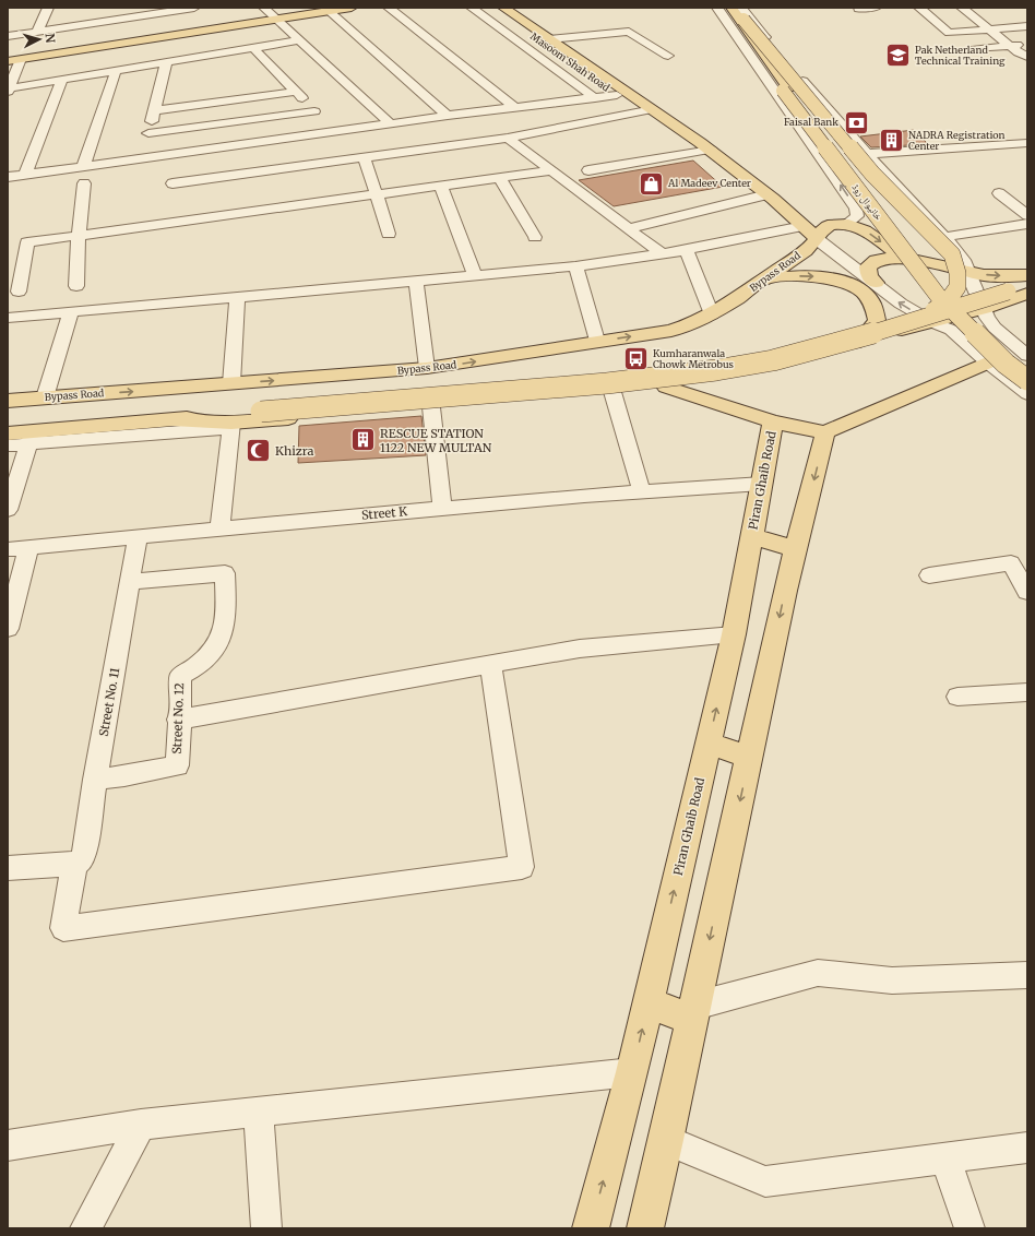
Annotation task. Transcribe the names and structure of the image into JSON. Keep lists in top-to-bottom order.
{
  "streets": {
    "main road": [
      "Masoom Shah Road",
      "خانیوال روڈ",
      "Bypass Road",
      "Piran Ghaib Road"
    ],
    "street": ["Street K", "Street No. 11", "Street No. 12"]
  },
  "crossings": [
    ["Masoom Shah Road", "Bypass Road"],
    ["Piran Ghaib Road", "Street K"],
    ["Street K", "Street No. 11"],
    ["Street No. 11", "Street No. 12"]
  ],
  "places": {
    "school or university": ["Pak Netherland Technical Training"],
    "bank": ["Faisal Bank"],
    "building": ["NADRA Registration Center", "RESCUE STATION 1122 NEW MULTAN"],
    "shop": ["Al Madeev Center"],
    "bus stop": ["Kumharanwala Chowk Metrobus"],
    "mosque": ["Khizra"]
  },
  "north": "right"
}
